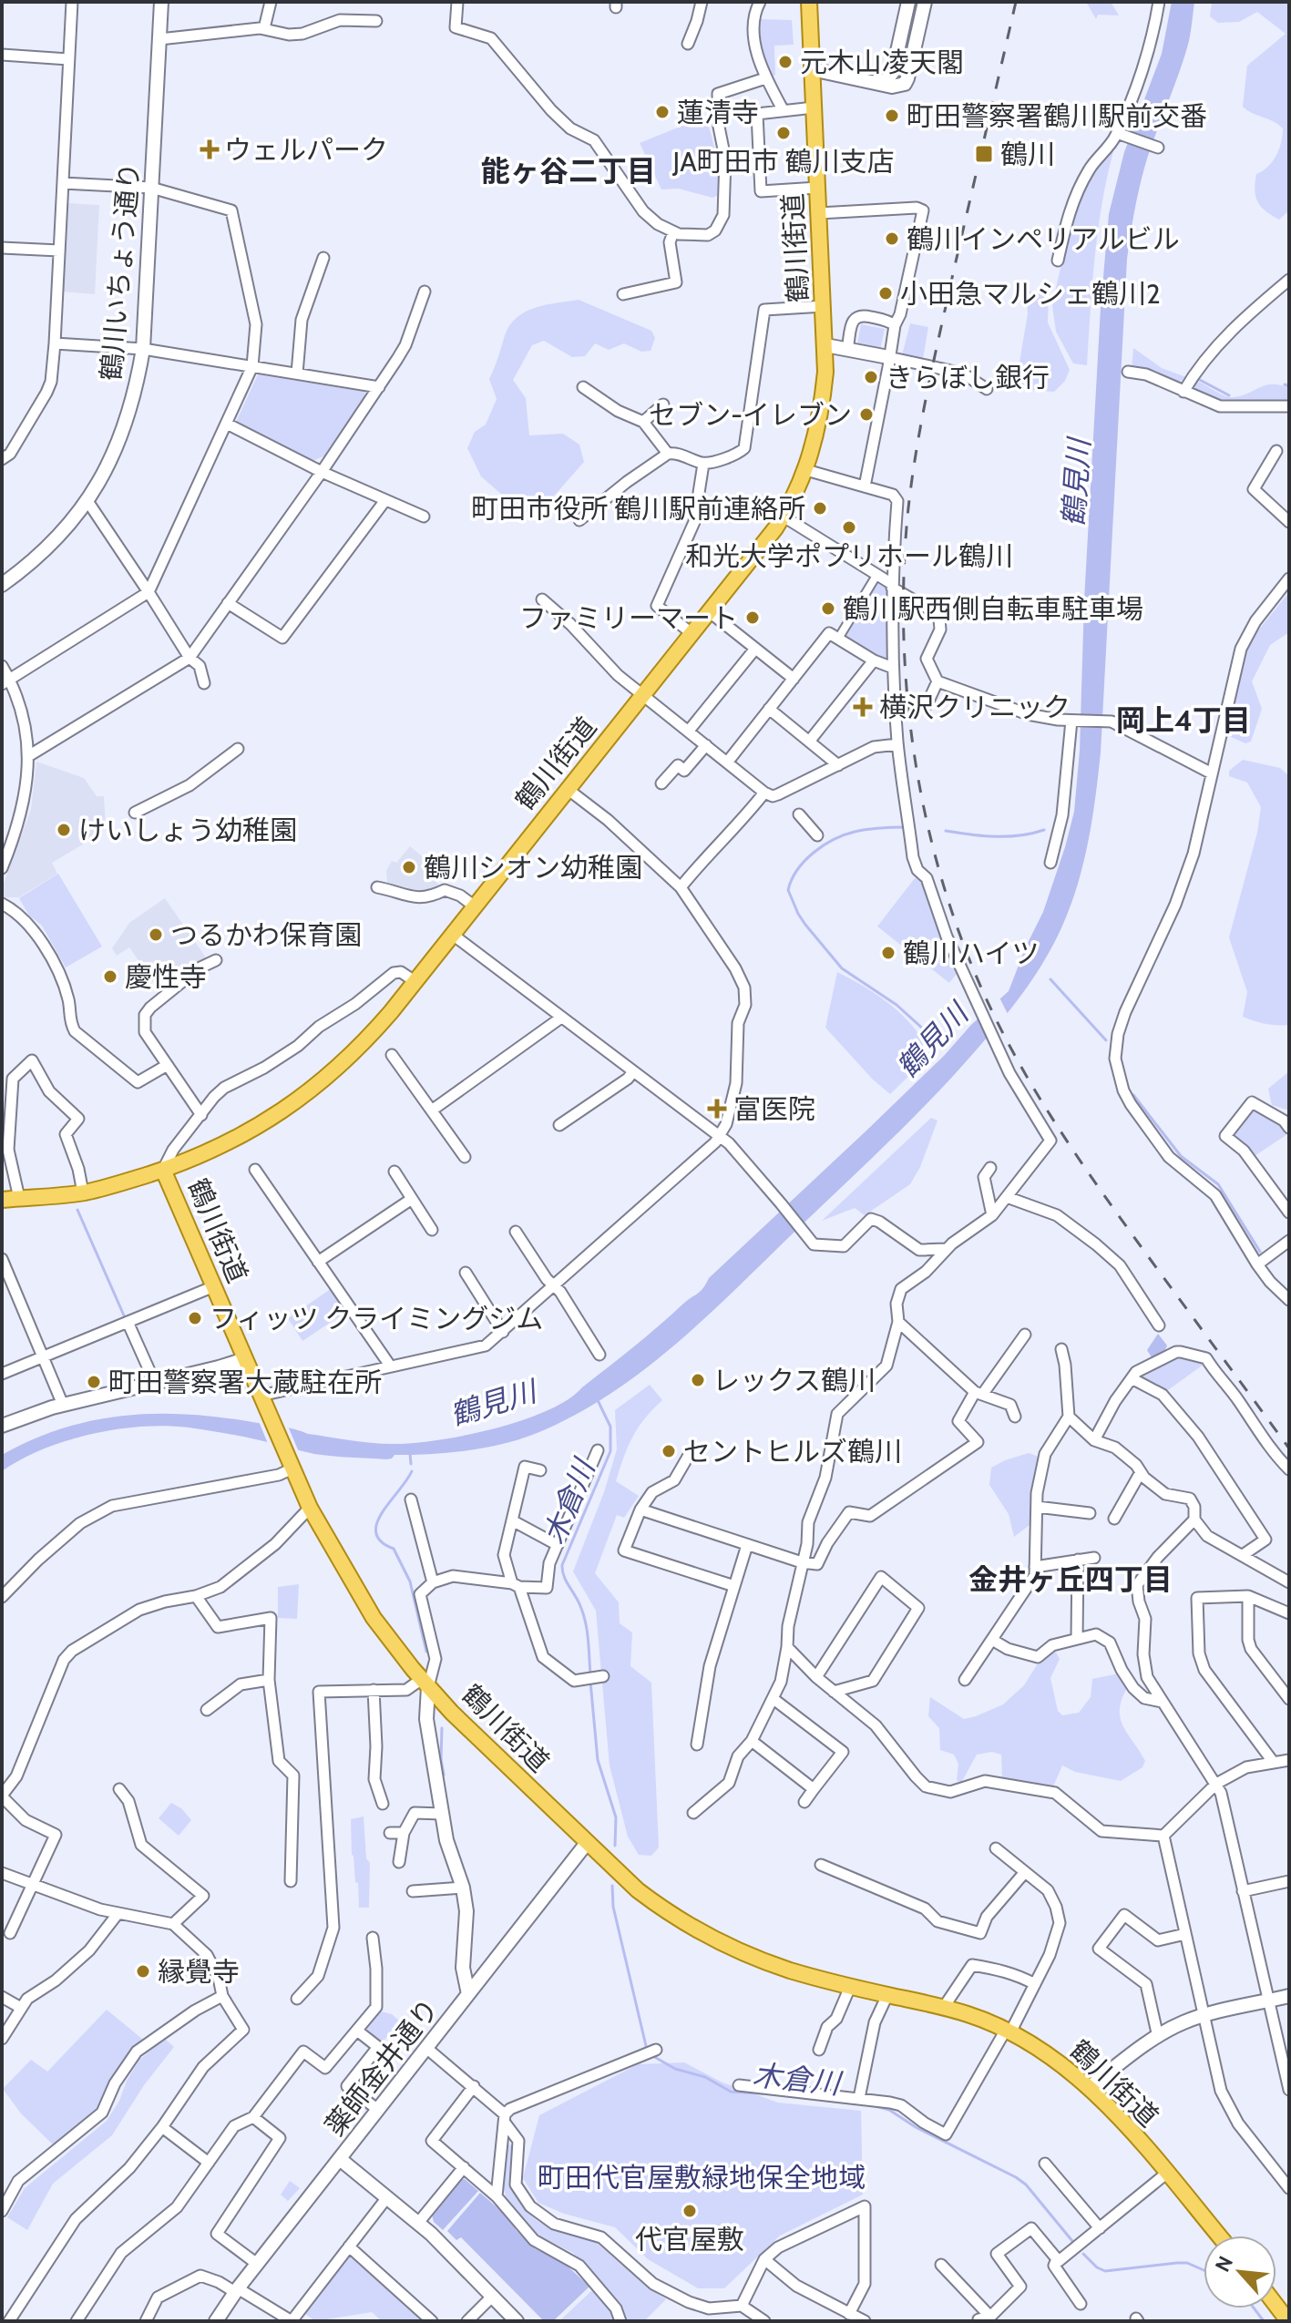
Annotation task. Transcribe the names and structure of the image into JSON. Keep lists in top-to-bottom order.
{
  "streets": {
    "main road": ["鶴川街道"],
    "street": ["鶴川いちょう通り", "薬師金井通り"]
  },
  "crossings": [
    ["鶴川街道", "薬師金井通り"]
  ],
  "districts": ["能ヶ谷二丁目", "岡上4丁目", "金井ヶ丘四丁目"],
  "water": ["鶴見川", "木倉川"],
  "parks": ["町田代官屋敷緑地保全地域"],
  "places": {
    "other": [
      "元木山凌天閣",
      "蓮清寺",
      "町田警察署鶴川駅前交番",
      "JA町田市 鶴川支店",
      "鶴川インペリアルビル",
      "小田急マルシェ鶴川2",
      "きらぼし銀行",
      "セブン-イレブン",
      "町田市役所 鶴川駅前連絡所",
      "和光大学ポプリホール鶴川",
      "鶴川駅西側自転車駐車場",
      "ファミリーマート",
      "けいしょう幼稚園",
      "鶴川シオン幼稚園",
      "つるかわ保育園",
      "鶴川ハイツ",
      "慶性寺",
      "フィッツ クライミングジム",
      "レックス鶴川",
      "町田警察署大蔵駐在所",
      "セントヒルズ鶴川",
      "縁覺寺",
      "代官屋敷"
    ],
    "health": ["ウェルパーク", "横沢クリニック", "富医院"],
    "transit": ["鶴川"]
  },
  "north": "top left"
}
